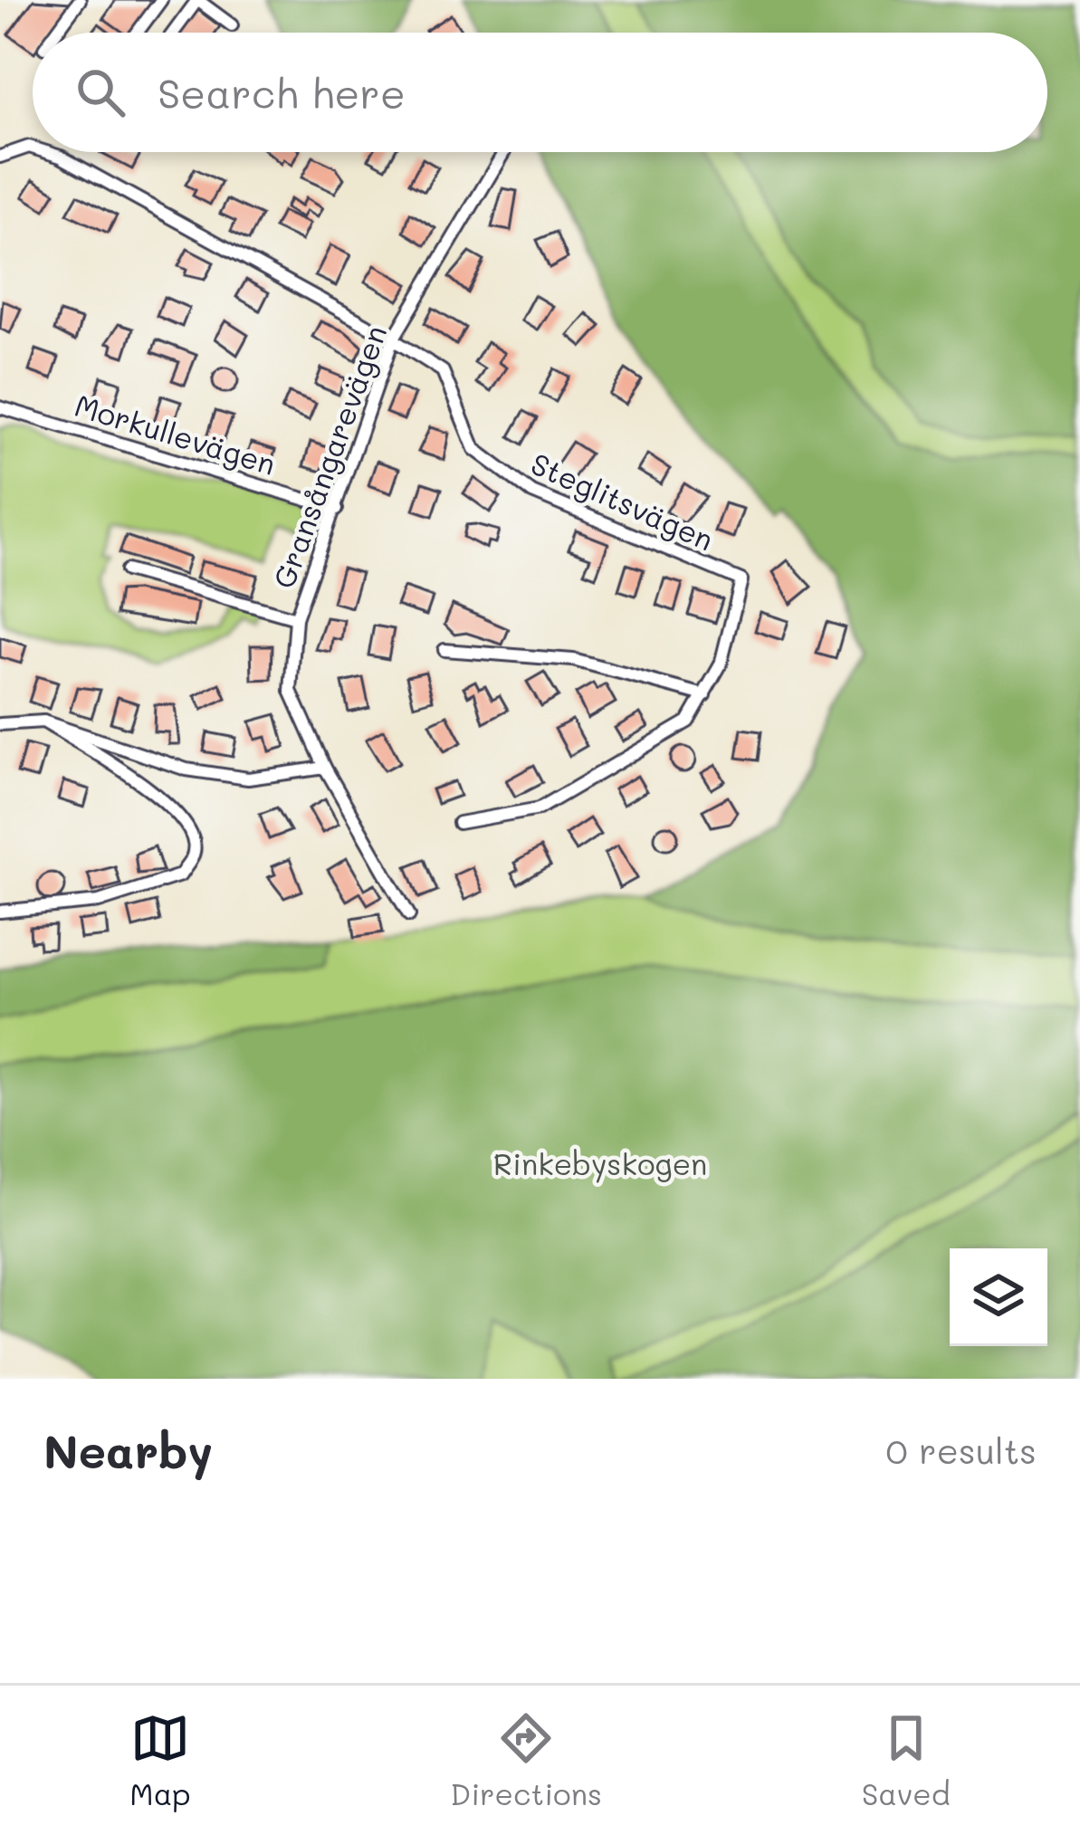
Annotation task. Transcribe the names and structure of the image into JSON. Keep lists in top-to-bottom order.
{
  "streets": {
    "street": ["Morkullevägen", "Gransångarevägen", "Steglitsvägen"]
  },
  "crossings": [
    ["Morkullevägen", "Gransångarevägen"],
    ["Gransångarevägen", "Steglitsvägen"]
  ],
  "parks": ["Rinkebyskogen"],
  "page": {
    "search": "Search here",
    "heading": ["Nearby", "0 results"],
    "nav": ["Map", "Directions", "Saved"]
  }
}
